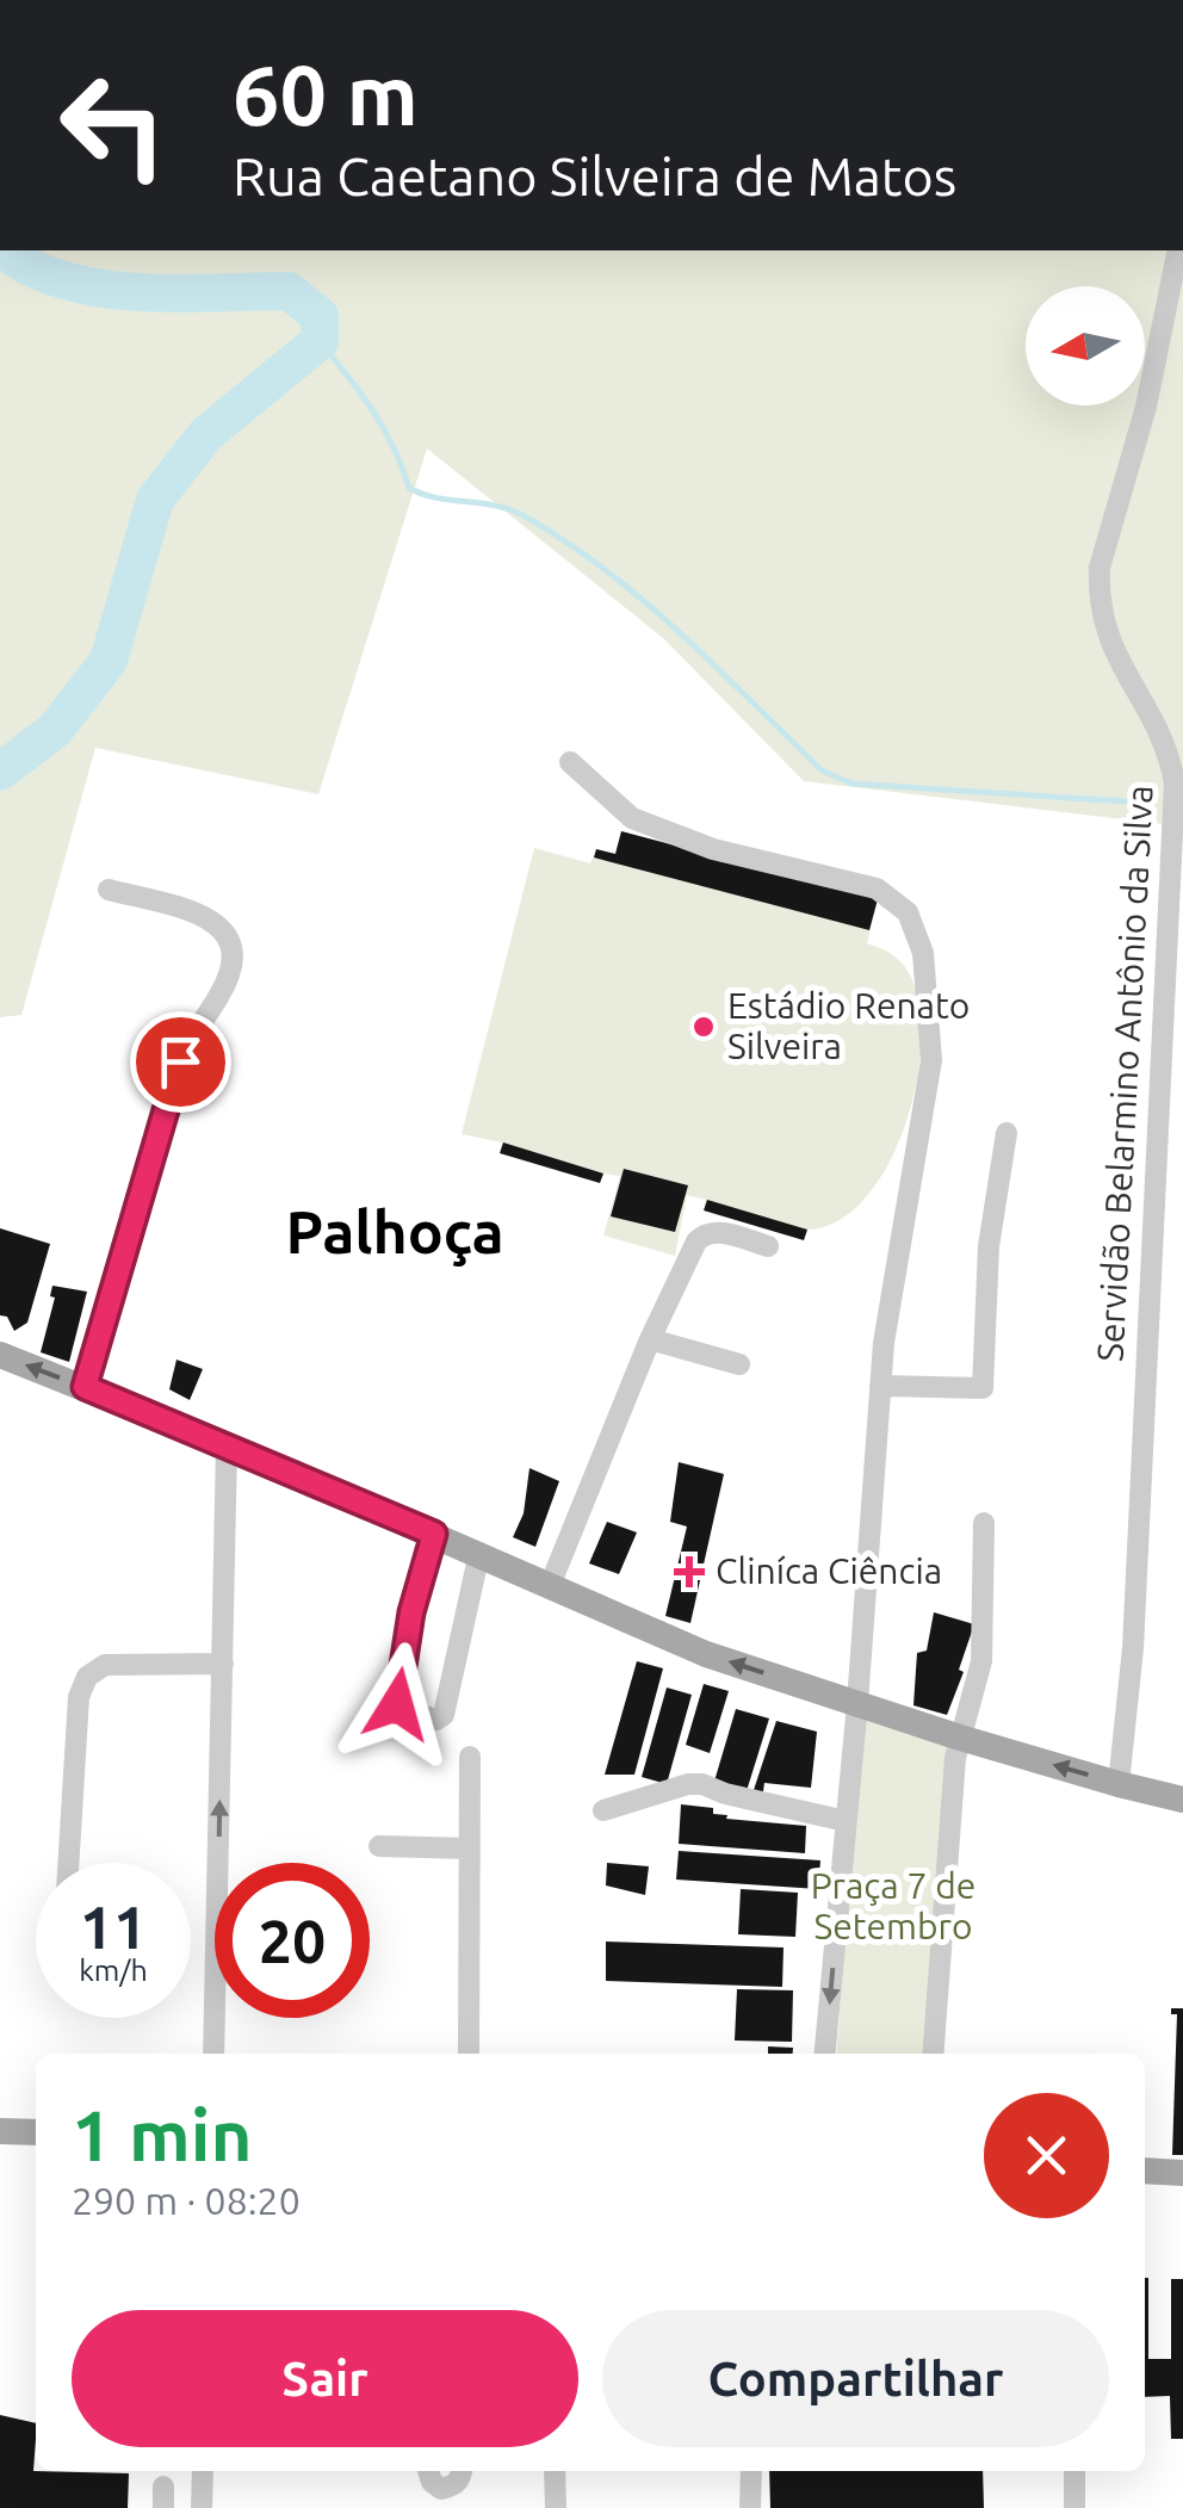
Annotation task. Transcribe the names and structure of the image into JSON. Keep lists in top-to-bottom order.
{
  "streets": {
    "street": ["Servidão Belarmino Antônio da Silva"]
  },
  "districts": ["Palhoça"],
  "parks": ["Praça 7 de Setembro"],
  "places": {
    "other": ["Estádio Renato Silveira"],
    "health": ["Cliníca Ciência"]
  },
  "north": "left",
  "page": {
    "turn": ["60 m", "Rua Caetano Silveira de Matos"],
    "speed": "11 km/h",
    "limit": "20",
    "heading": ["1 min", "290 m · 08:20"],
    "buttons": ["Sair", "Compartilhar"]
  }
}
